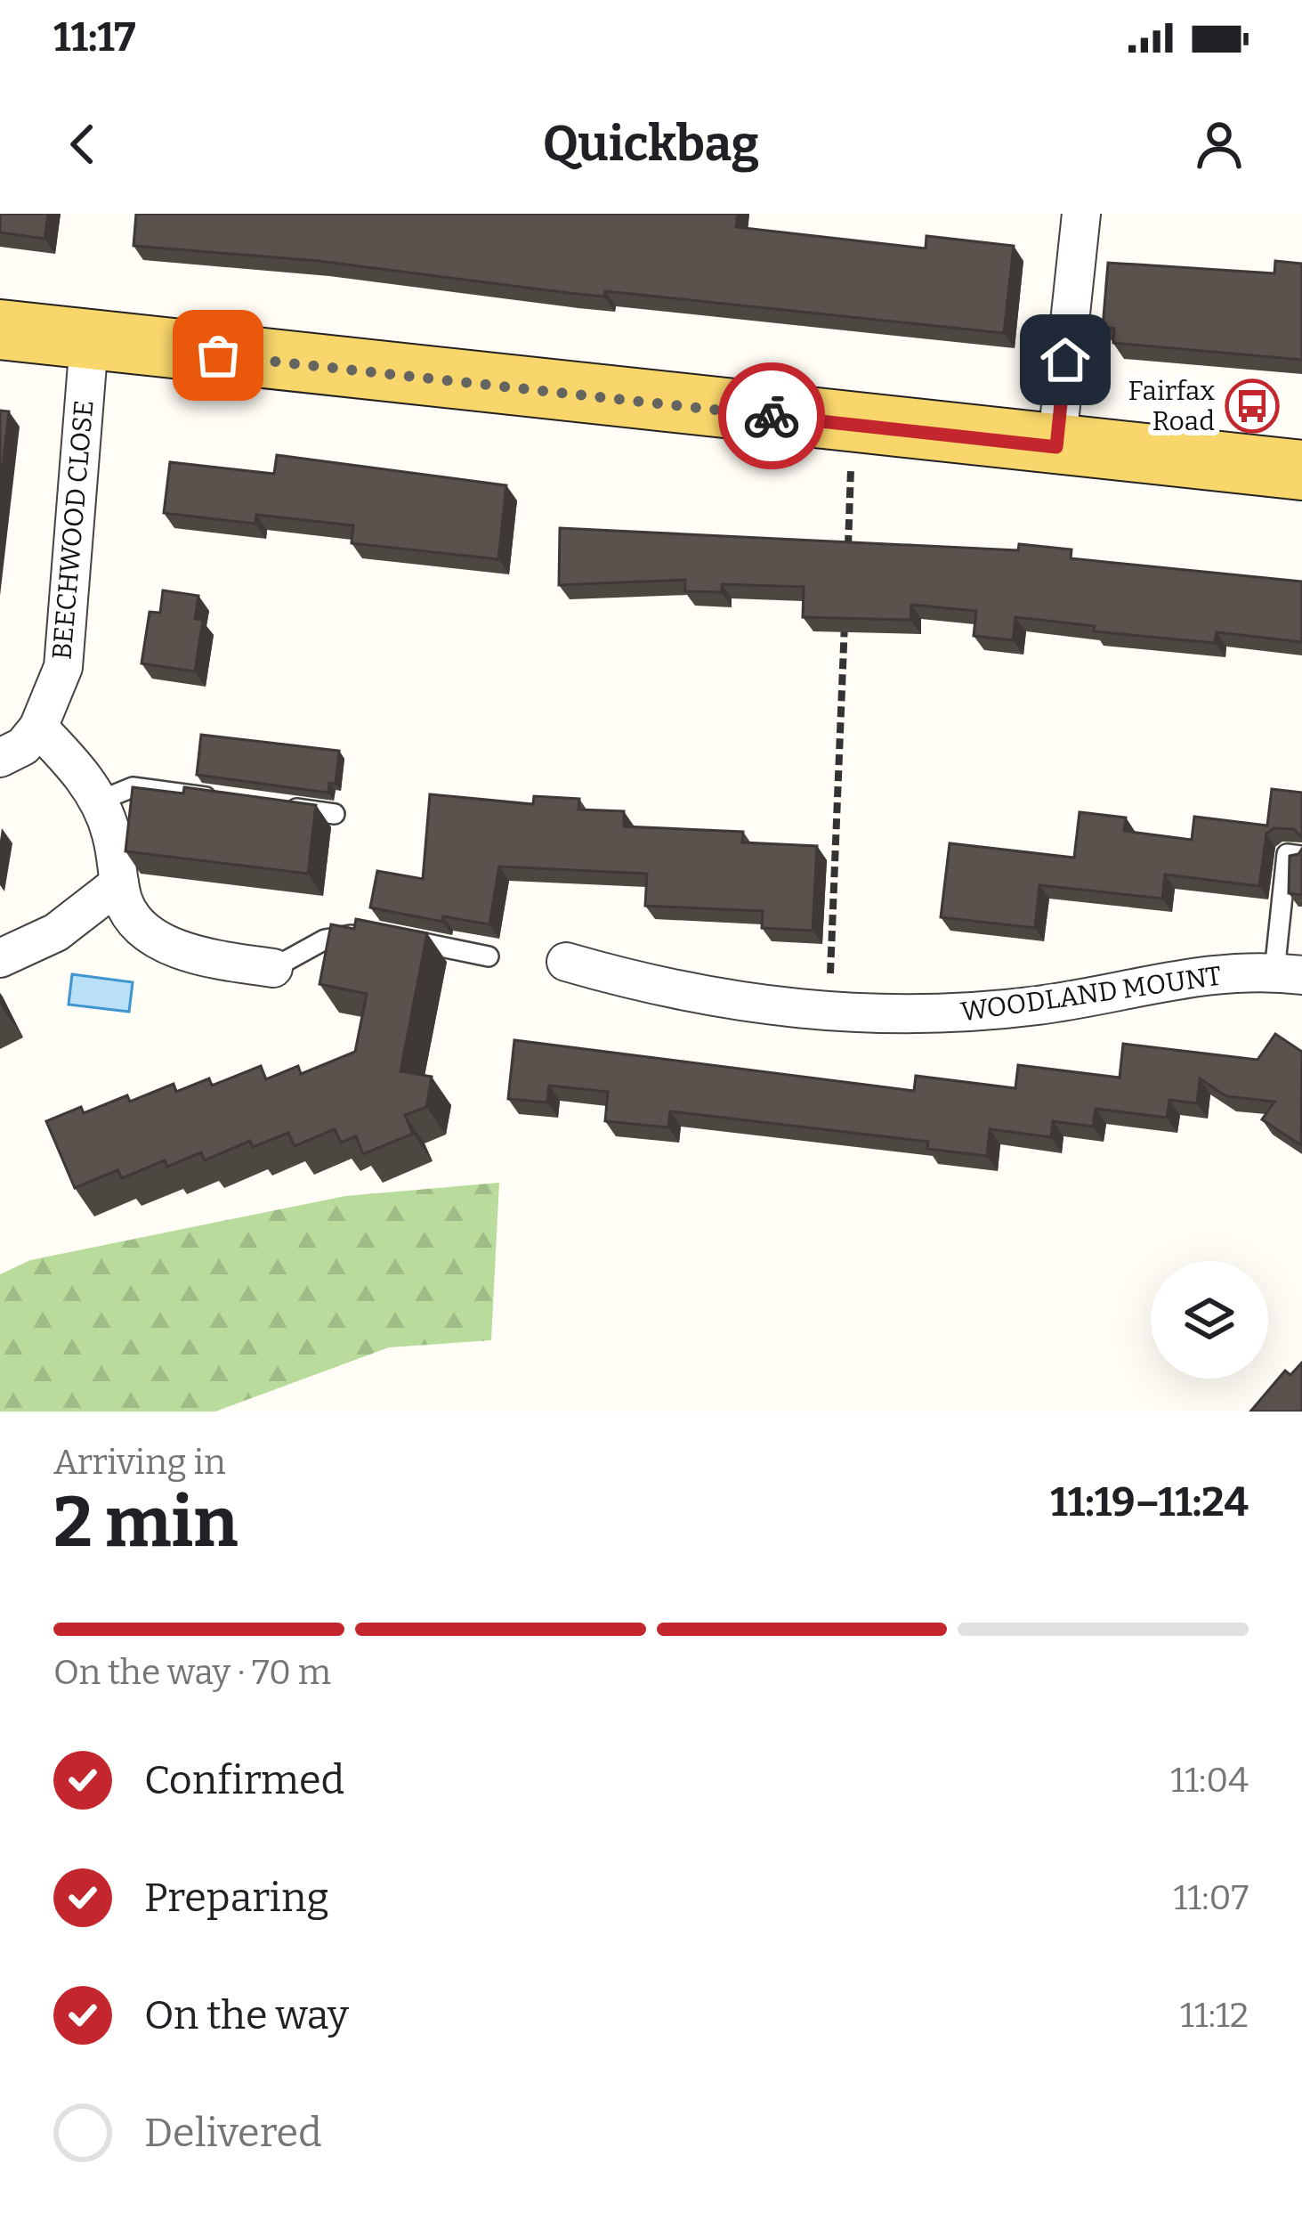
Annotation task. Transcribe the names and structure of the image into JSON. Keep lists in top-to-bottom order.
{
  "streets": {
    "street": ["BEECHWOOD CLOSE", "WOODLAND MOUNT"]
  },
  "places": {
    "bus stop": ["Fairfax Road"]
  },
  "page": {
    "status": "11:17",
    "header": "Quickbag",
    "heading": ["2 min", "Arriving in", "11:19–11:24"],
    "bar": "On the way · 70 m",
    "list": [
      ["Confirmed", "11:04"],
      ["Preparing", "11:07"],
      ["On the way", "11:12"],
      "Delivered"
    ]
  }
}
